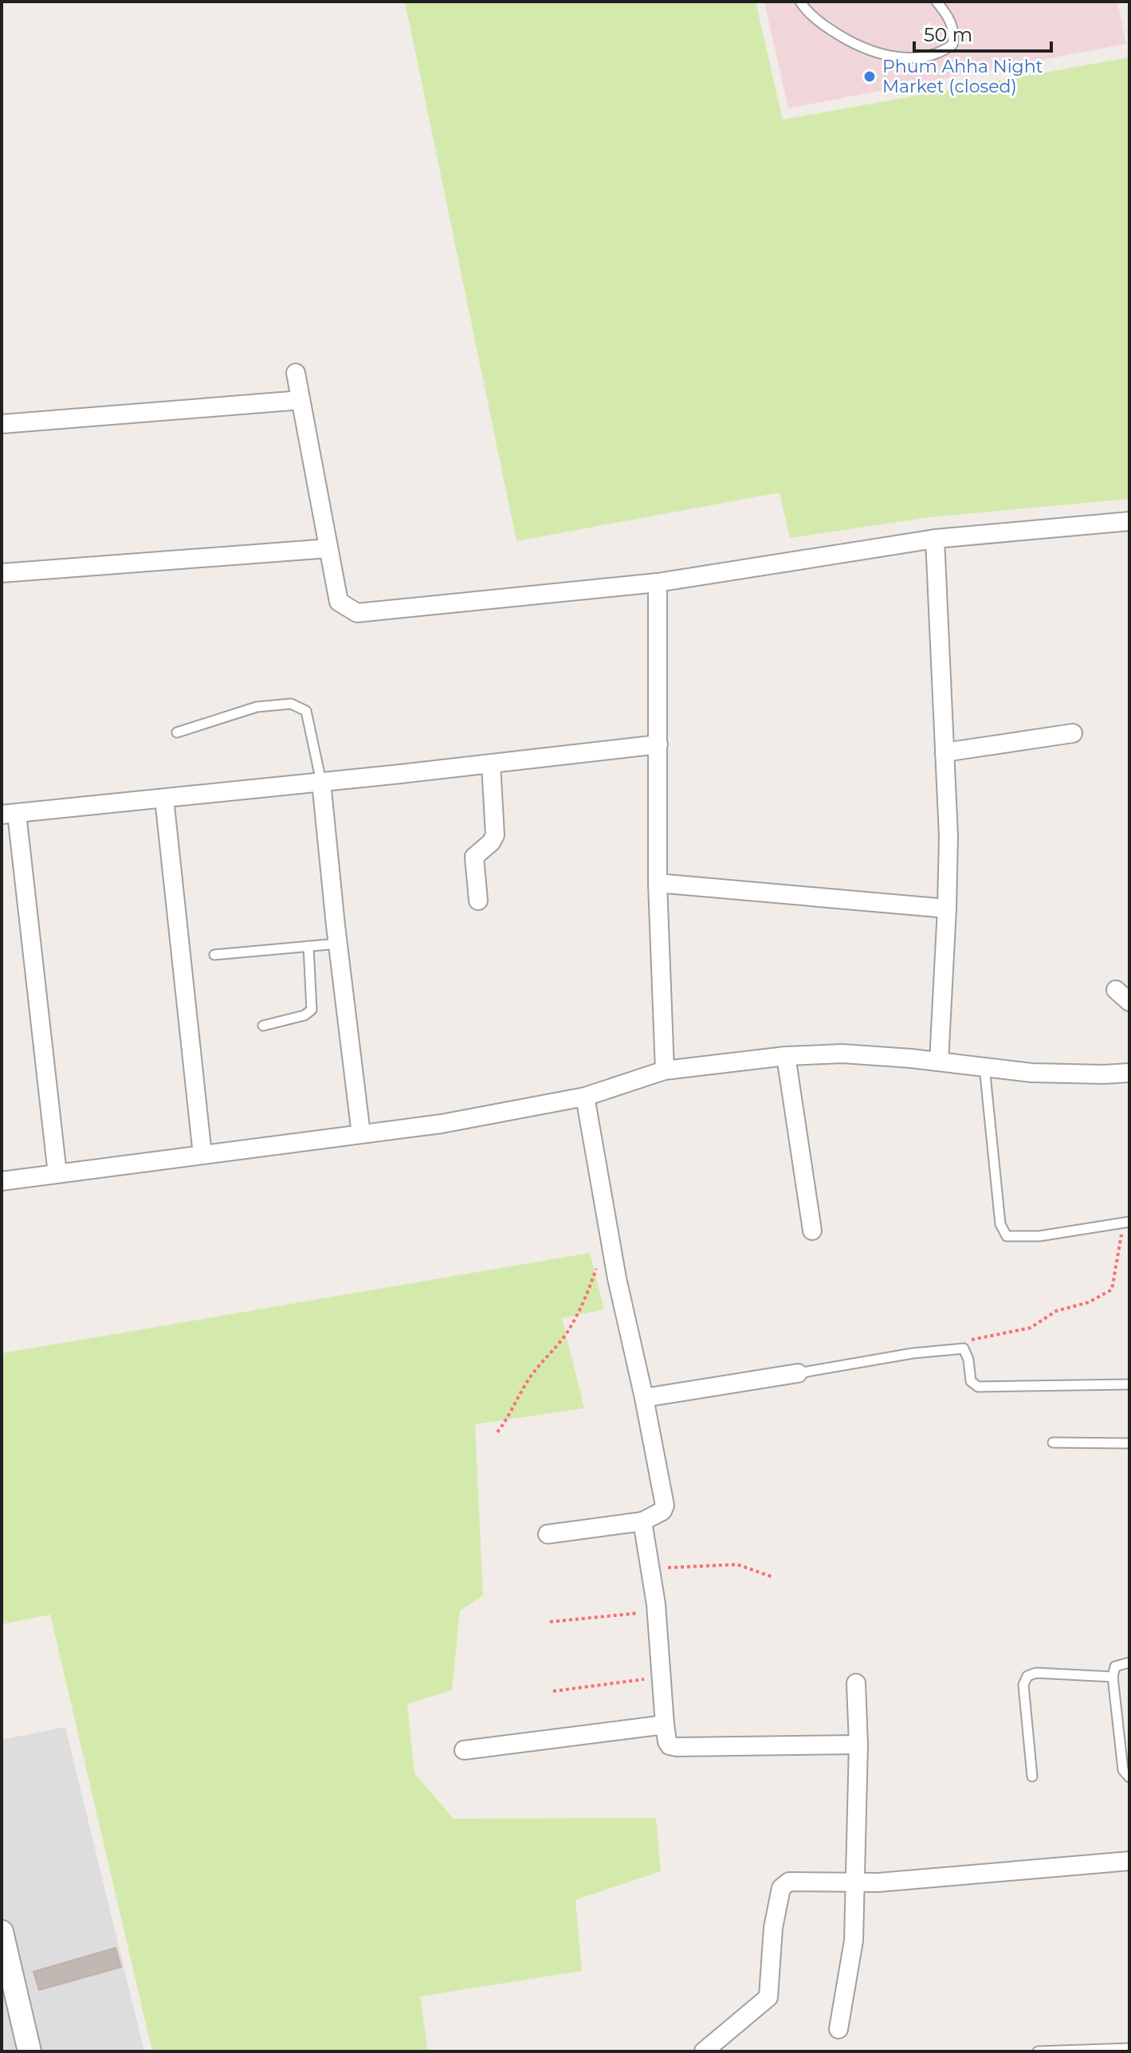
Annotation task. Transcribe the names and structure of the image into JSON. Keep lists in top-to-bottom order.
{
  "places": ["Phum Ahha Night Market (closed)"],
  "scale_bar": "50 m"
}
